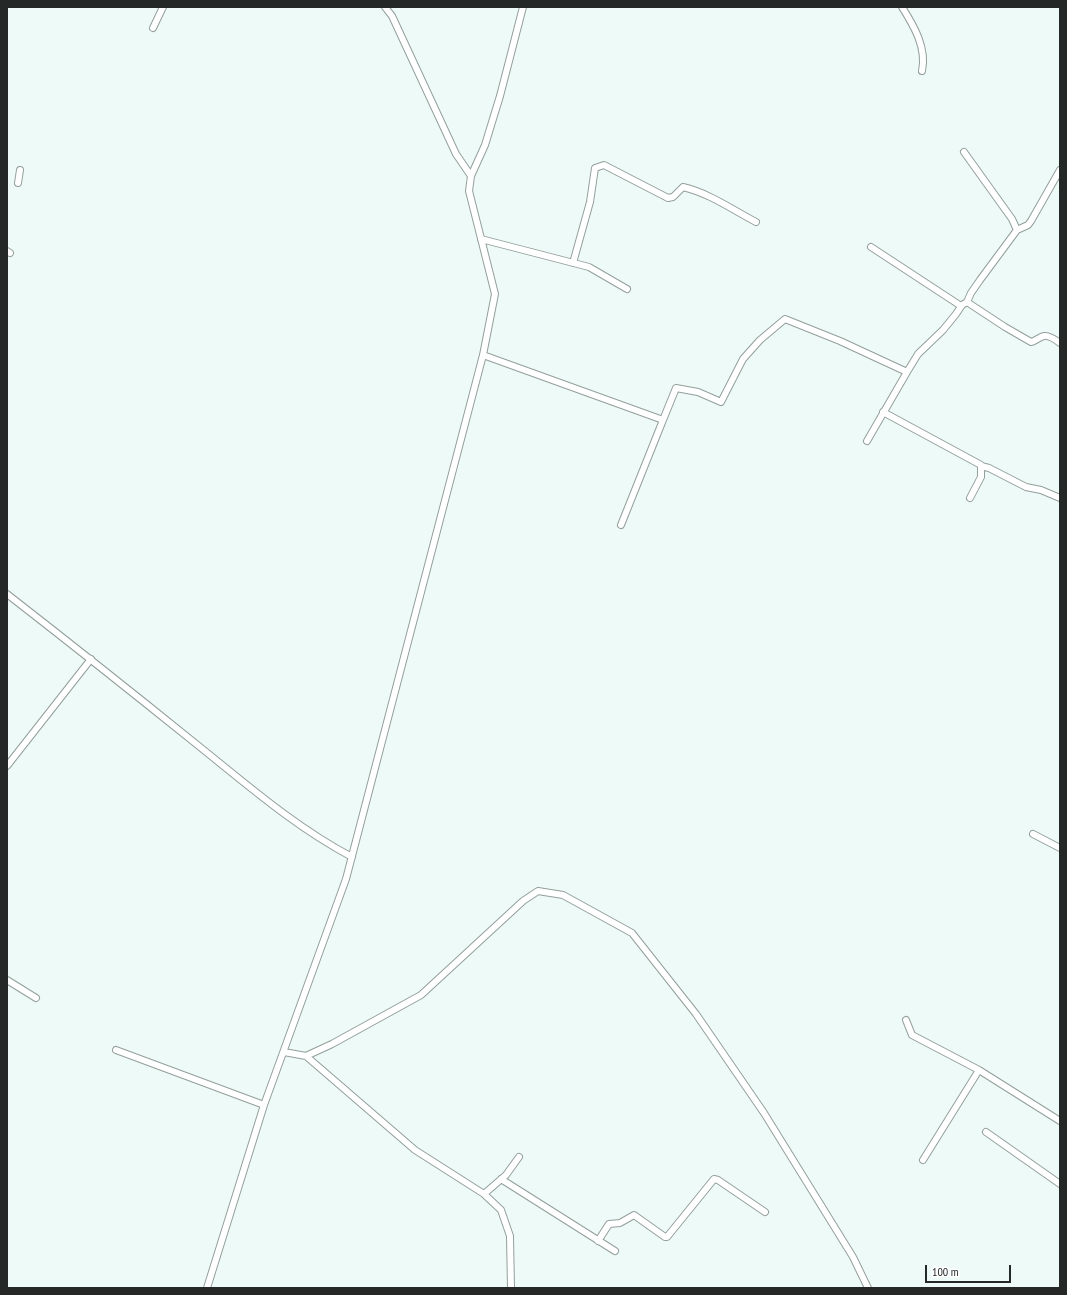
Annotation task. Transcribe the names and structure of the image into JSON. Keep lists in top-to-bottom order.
{
  "scale_bar": "100 m"
}
